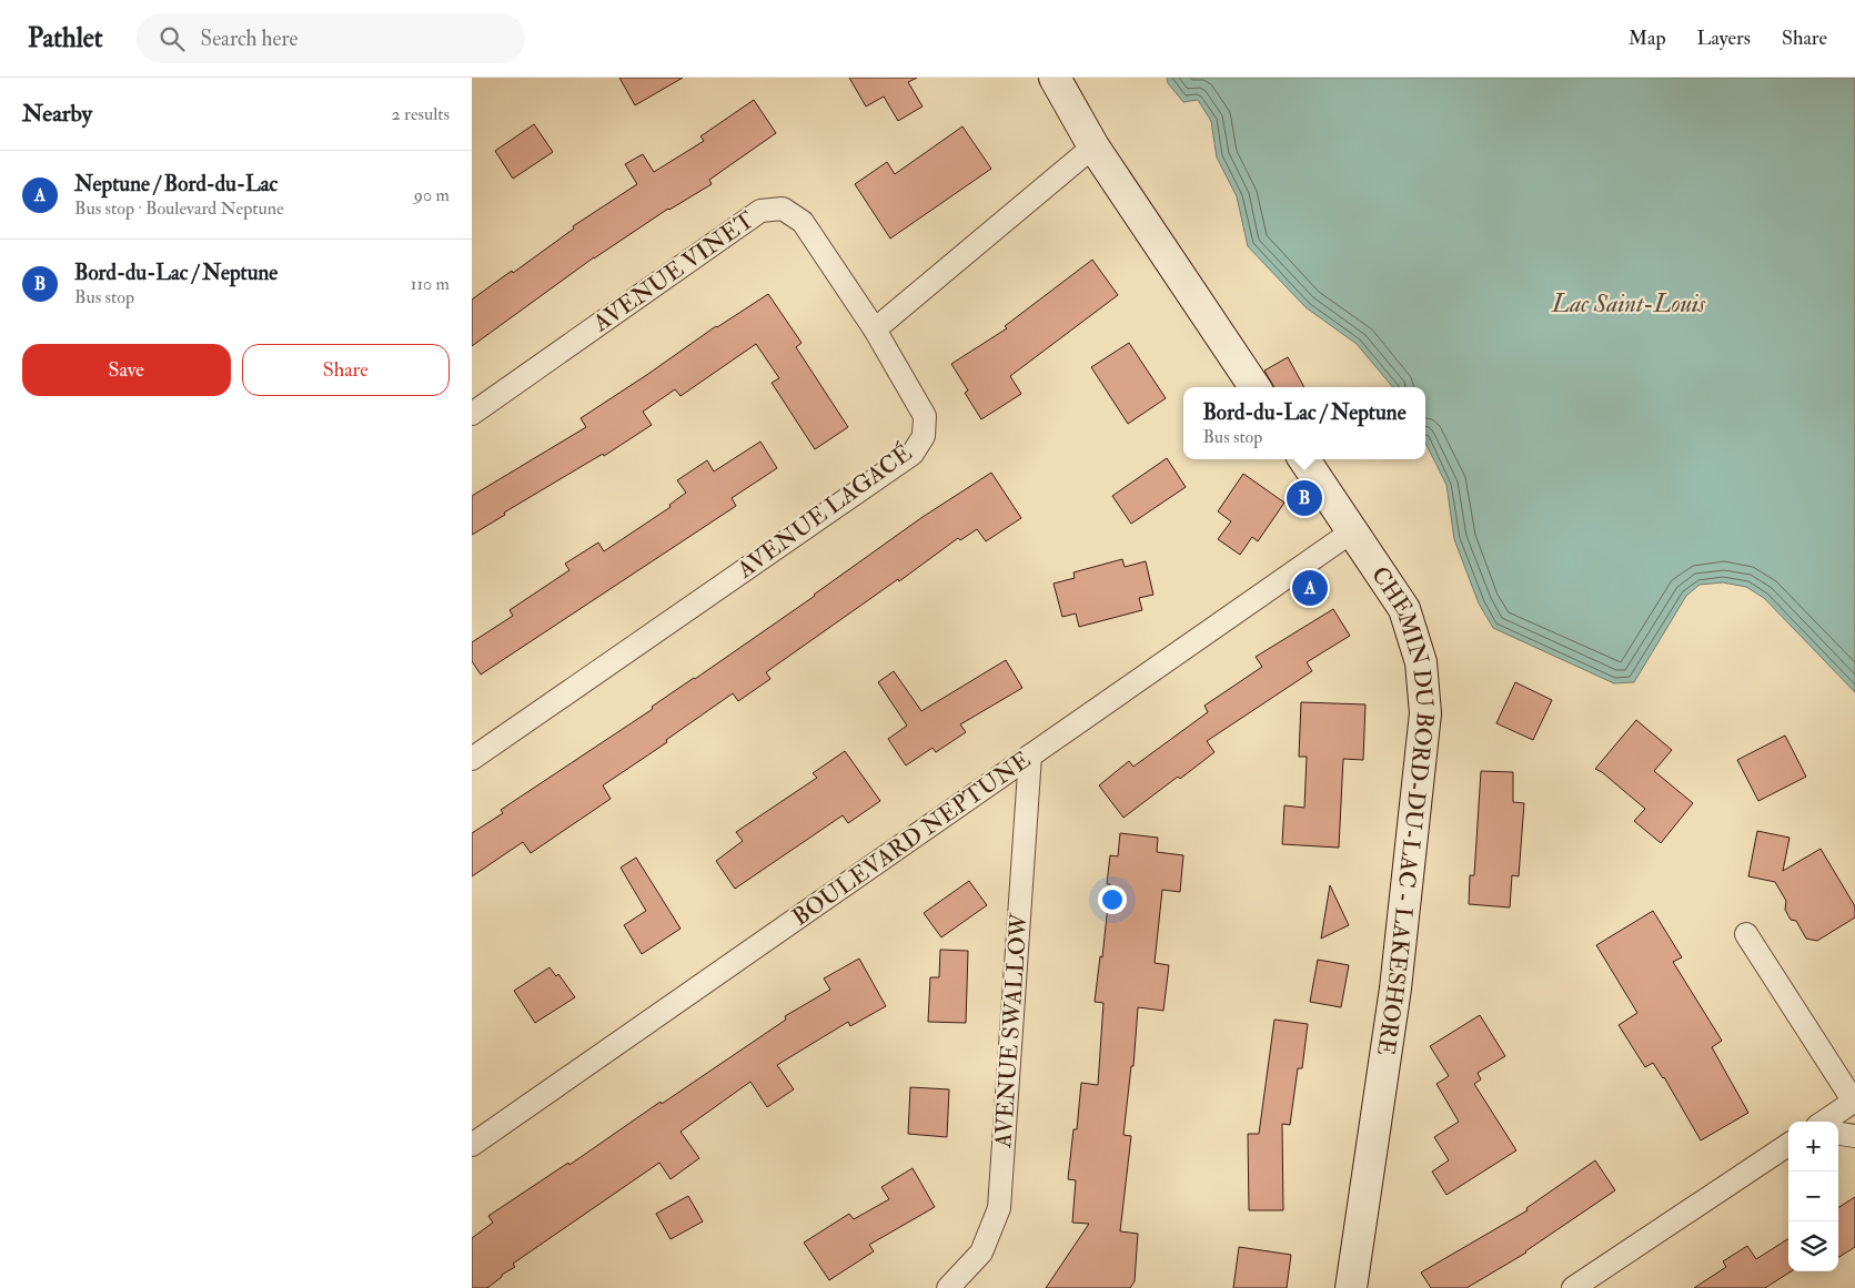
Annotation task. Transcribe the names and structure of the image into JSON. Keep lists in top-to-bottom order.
{
  "streets": {
    "street": [
      "AVENUE VINET",
      "AVENUE LAGACÉ",
      "CHEMIN DU BORD-DU-LAC - LAKESHORE",
      "BOULEVARD NEPTUNE",
      "AVENUE SWALLOW"
    ]
  },
  "crossings": [
    ["AVENUE VINET", "AVENUE LAGACÉ"],
    ["CHEMIN DU BORD-DU-LAC - LAKESHORE", "BOULEVARD NEPTUNE"],
    ["BOULEVARD NEPTUNE", "AVENUE SWALLOW"]
  ],
  "water": ["Lac Saint-Louis"],
  "page": {
    "header": "Pathlet",
    "search": "Search here",
    "nav": ["Map", "Layers", "Share"],
    "heading": ["Nearby", "2 results"],
    "list": [
      {
        "mark": "A",
        "name": "Neptune / Bord-du-Lac",
        "note": "Bus stop · Boulevard Neptune",
        "value": "90 m"
      },
      {
        "mark": "B",
        "name": "Bord-du-Lac / Neptune",
        "note": "Bus stop",
        "value": "110 m"
      }
    ],
    "buttons": ["Save", "Share"],
    "popup": ["Bord-du-Lac / Neptune", "Bus stop"],
    "pins": ["B", "A"],
    "map_buttons": ["+", "−"]
  }
}
